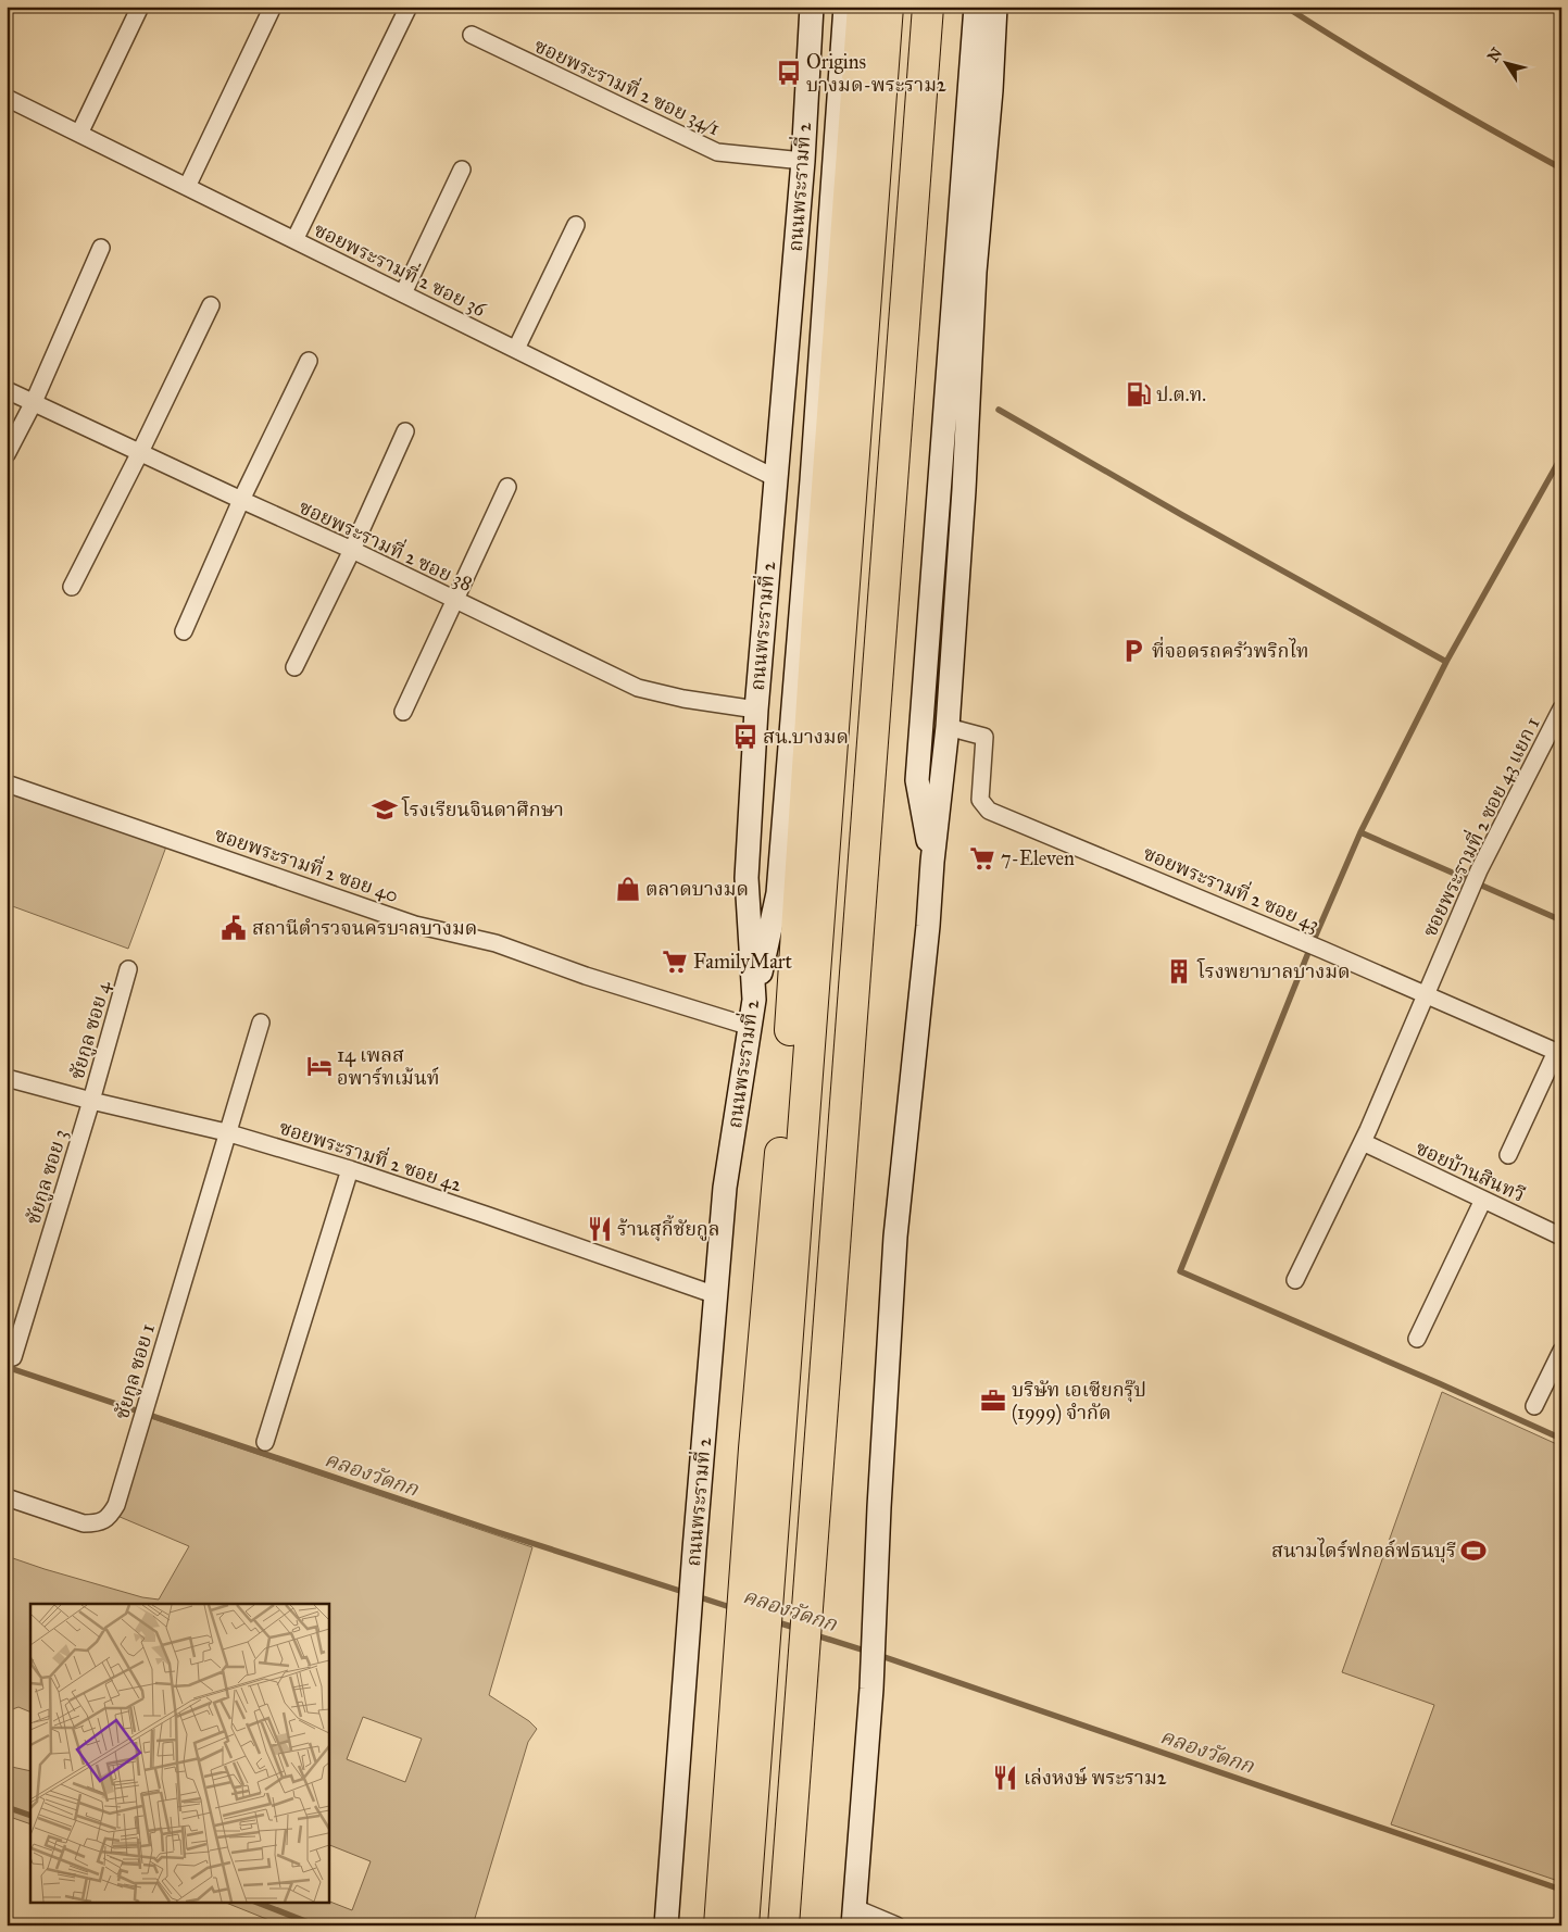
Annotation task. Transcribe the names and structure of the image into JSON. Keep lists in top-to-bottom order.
{
  "streets": {
    "highway": ["ถนนพระรามที่ 2"],
    "street": [
      "ซอยพระรามที่ 2 ซอย 34/1",
      "ซอยพระรามที่ 2 ซอย 36",
      "ซอยพระรามที่ 2 ซอย 38",
      "ซอยพระรามที่ 2 ซอย 43 แยก 1",
      "ซอยพระรามที่ 2 ซอย 40",
      "ซอยพระรามที่ 2 ซอย 43",
      "ชัยกูล ซอย 4",
      "ซอยพระรามที่ 2 ซอย 42",
      "ซอยบ้านสินทวี",
      "ชัยกูล ซอย 3",
      "ชัยกูล ซอย 1"
    ]
  },
  "crossings": [
    ["ซอยพระรามที่ 2 ซอย 34/1", "ถนนพระรามที่ 2"],
    ["ถนนพระรามที่ 2", "ซอยพระรามที่ 2 ซอย 36"],
    ["ถนนพระรามที่ 2", "ซอยพระรามที่ 2 ซอย 38"],
    ["ถนนพระรามที่ 2", "ซอยพระรามที่ 2 ซอย 40"],
    ["ถนนพระรามที่ 2", "ซอยพระรามที่ 2 ซอย 42"],
    ["ซอยพระรามที่ 2 ซอย 43 แยก 1", "ซอยพระรามที่ 2 ซอย 43"],
    ["ชัยกูล ซอย 4", "ซอยพระรามที่ 2 ซอย 42"],
    ["ชัยกูล ซอย 4", "ชัยกูล ซอย 3"],
    ["ซอยพระรามที่ 2 ซอย 42", "ชัยกูล ซอย 3"],
    ["ซอยพระรามที่ 2 ซอย 42", "ชัยกูล ซอย 1"]
  ],
  "water": ["คลองวัดกก"],
  "places": {
    "bus stop": ["Origins บางมด-พระราม2", "สน.บางมด"],
    "fuel station": ["ป.ต.ท."],
    "parking": ["ที่จอดรถครัวพริกไท"],
    "school or university": ["โรงเรียนจินดาศึกษา"],
    "supermarket": ["7-Eleven", "FamilyMart"],
    "shop": ["ตลาดบางมด"],
    "public building": ["สถานีตำรวจนครบาลบางมด"],
    "building": ["โรงพยาบาลบางมด"],
    "hotel": ["14 เพลส อพาร์ทเม้นท์"],
    "restaurant": ["ร้านสุกี้ชัยกูล", "เล่งหงษ์ พระราม2"],
    "office": ["บริษัท เอเซียกรุ๊ป (1999) จำกัด"],
    "sports": ["สนามไดร์ฟกอล์ฟธนบุรี"]
  },
  "north": "top left"
}
